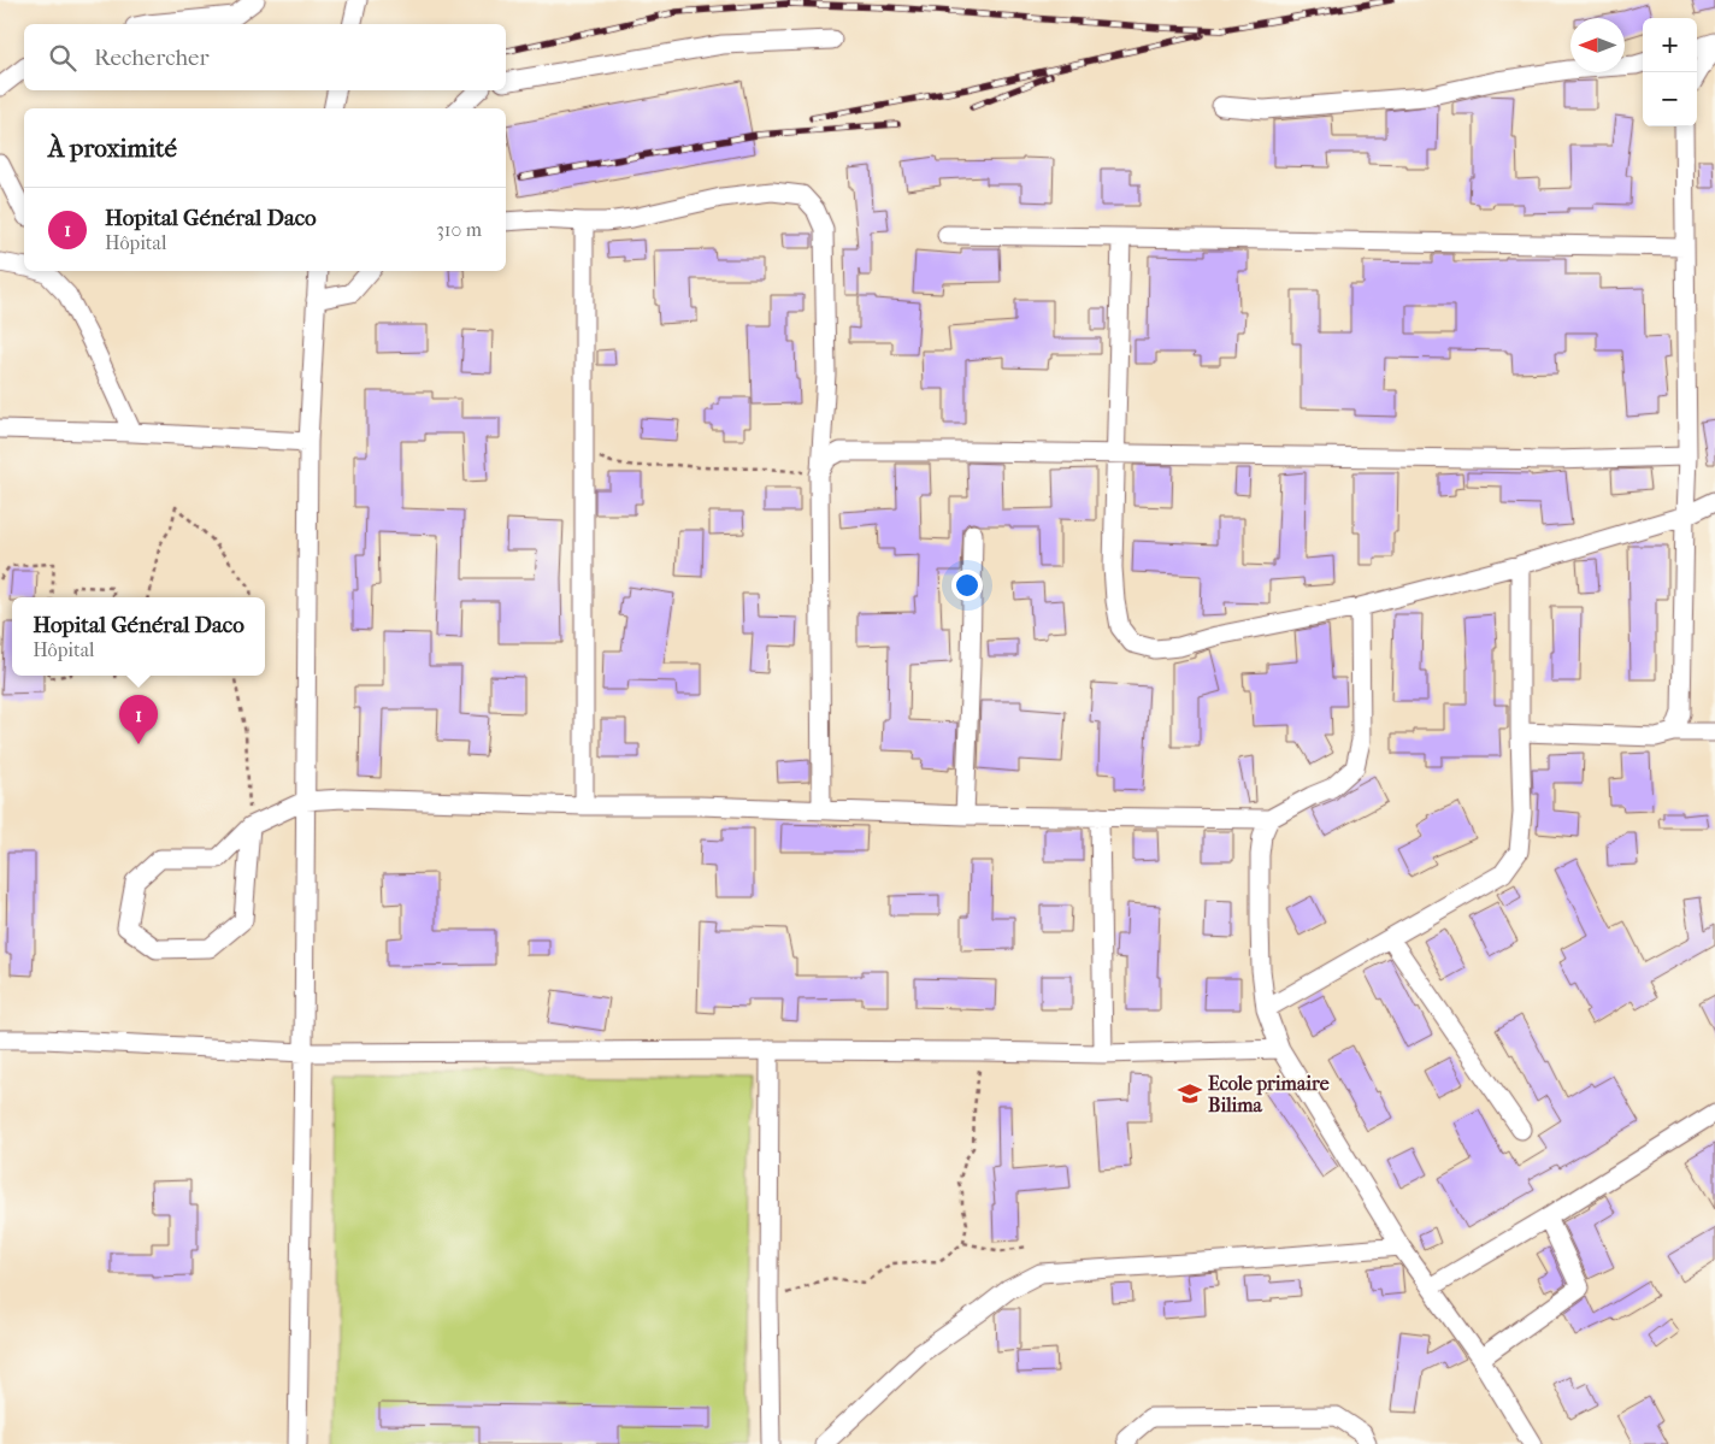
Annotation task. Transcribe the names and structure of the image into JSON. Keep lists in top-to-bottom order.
{
  "places": {
    "school or university": ["Ecole primaire Bilima"]
  },
  "north": "left",
  "page": {
    "map_buttons": ["+", "−"],
    "search": "Rechercher",
    "heading": "À proximité",
    "list": [
      {
        "mark": "1",
        "name": "Hopital Général Daco",
        "note": "Hôpital",
        "value": "310 m"
      }
    ],
    "popup": ["Hopital Général Daco", "Hôpital"],
    "pins": "1"
  }
}
